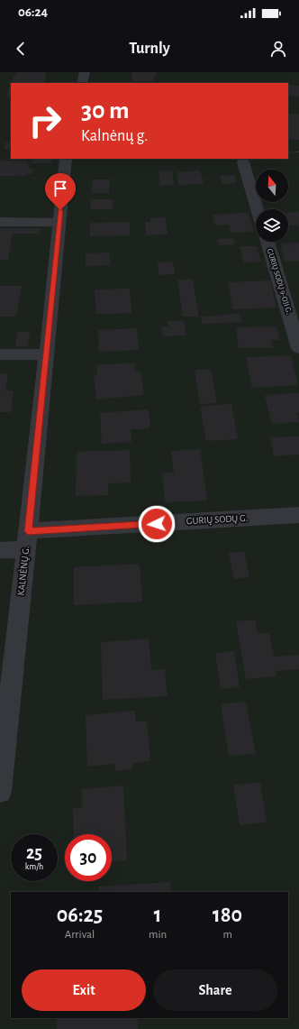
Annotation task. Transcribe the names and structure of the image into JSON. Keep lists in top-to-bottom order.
{
  "streets": {
    "street": ["GURIŲ SODŲ 9-OJI G.", "GURIŲ SODŲ G.", "KALNĖNŲ G."]
  },
  "crossings": [
    ["GURIŲ SODŲ G.", "KALNĖNŲ G."]
  ],
  "north": "top",
  "page": {
    "status": "06:24",
    "header": "Turnly",
    "turn": ["30 m", "Kalnėnų g."],
    "speed": "25 km/h",
    "limit": "30",
    "eta": [
      "06:25",
      "Arrival",
      "1",
      "min",
      "180",
      "m"
    ],
    "buttons": ["Exit", "Share"]
  }
}
